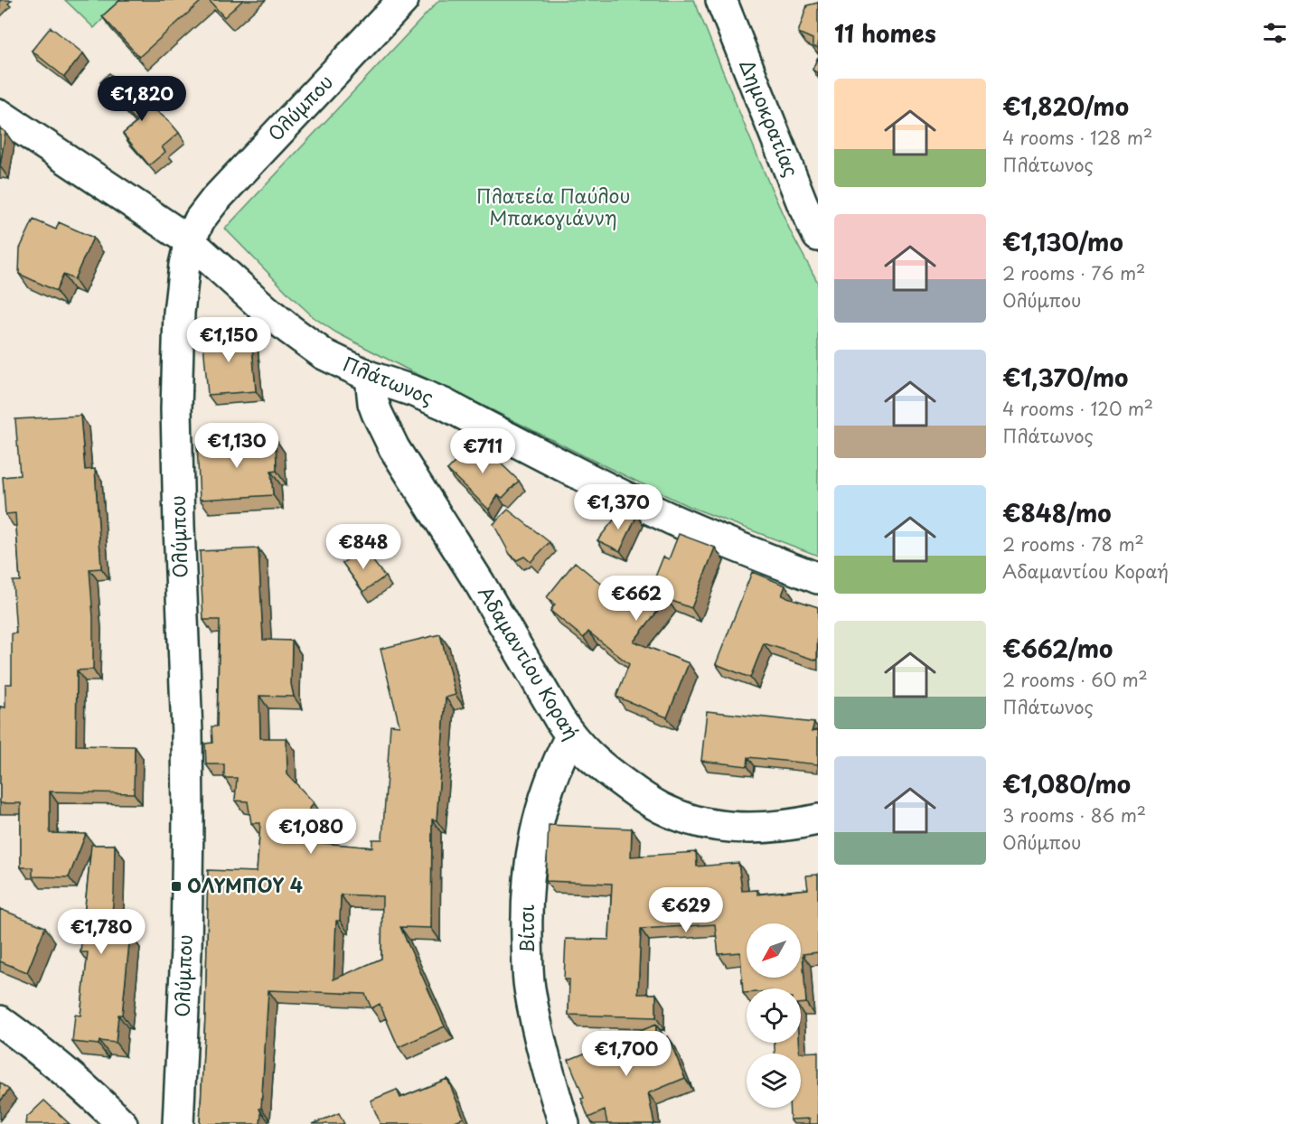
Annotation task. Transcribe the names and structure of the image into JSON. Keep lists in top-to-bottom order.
{
  "streets": {
    "street": [
      "Ολύμπου",
      "Δημοκρατίας",
      "Πλάτωνος",
      "Αδαμαντίου Κοραή",
      "Βίτσι"
    ]
  },
  "crossings": [
    ["Ολύμπου", "Πλάτωνος"],
    ["Πλάτωνος", "Αδαμαντίου Κοραή"],
    ["Αδαμαντίου Κοραή", "Βίτσι"]
  ],
  "parks": ["Πλατεία Παύλου Μπακογιάννη"],
  "places": {
    "transit": ["ΟΛΥΜΠΟΥ 4"]
  },
  "north": "bottom left",
  "page": {
    "heading": "11 homes",
    "list": [
      {
        "name": "€1,820/mo",
        "note": "4 rooms · 128 m² · Πλάτωνος"
      },
      {
        "name": "€1,130/mo",
        "note": "2 rooms · 76 m² · Ολύμπου"
      },
      {
        "name": "€1,370/mo",
        "note": "4 rooms · 120 m² · Πλάτωνος"
      },
      {
        "name": "€848/mo",
        "note": "2 rooms · 78 m² · Αδαμαντίου Κοραή"
      },
      {
        "name": "€662/mo",
        "note": "2 rooms · 60 m² · Πλάτωνος"
      },
      {
        "name": "€1,080/mo",
        "note": "3 rooms · 86 m² · Ολύμπου"
      }
    ],
    "price": [
      "€1,820",
      "€1,150",
      "€1,130",
      "€711",
      "€1,370",
      "€848",
      "€662",
      "€1,080",
      "€629",
      "€1,780",
      "€1,700"
    ]
  }
}
